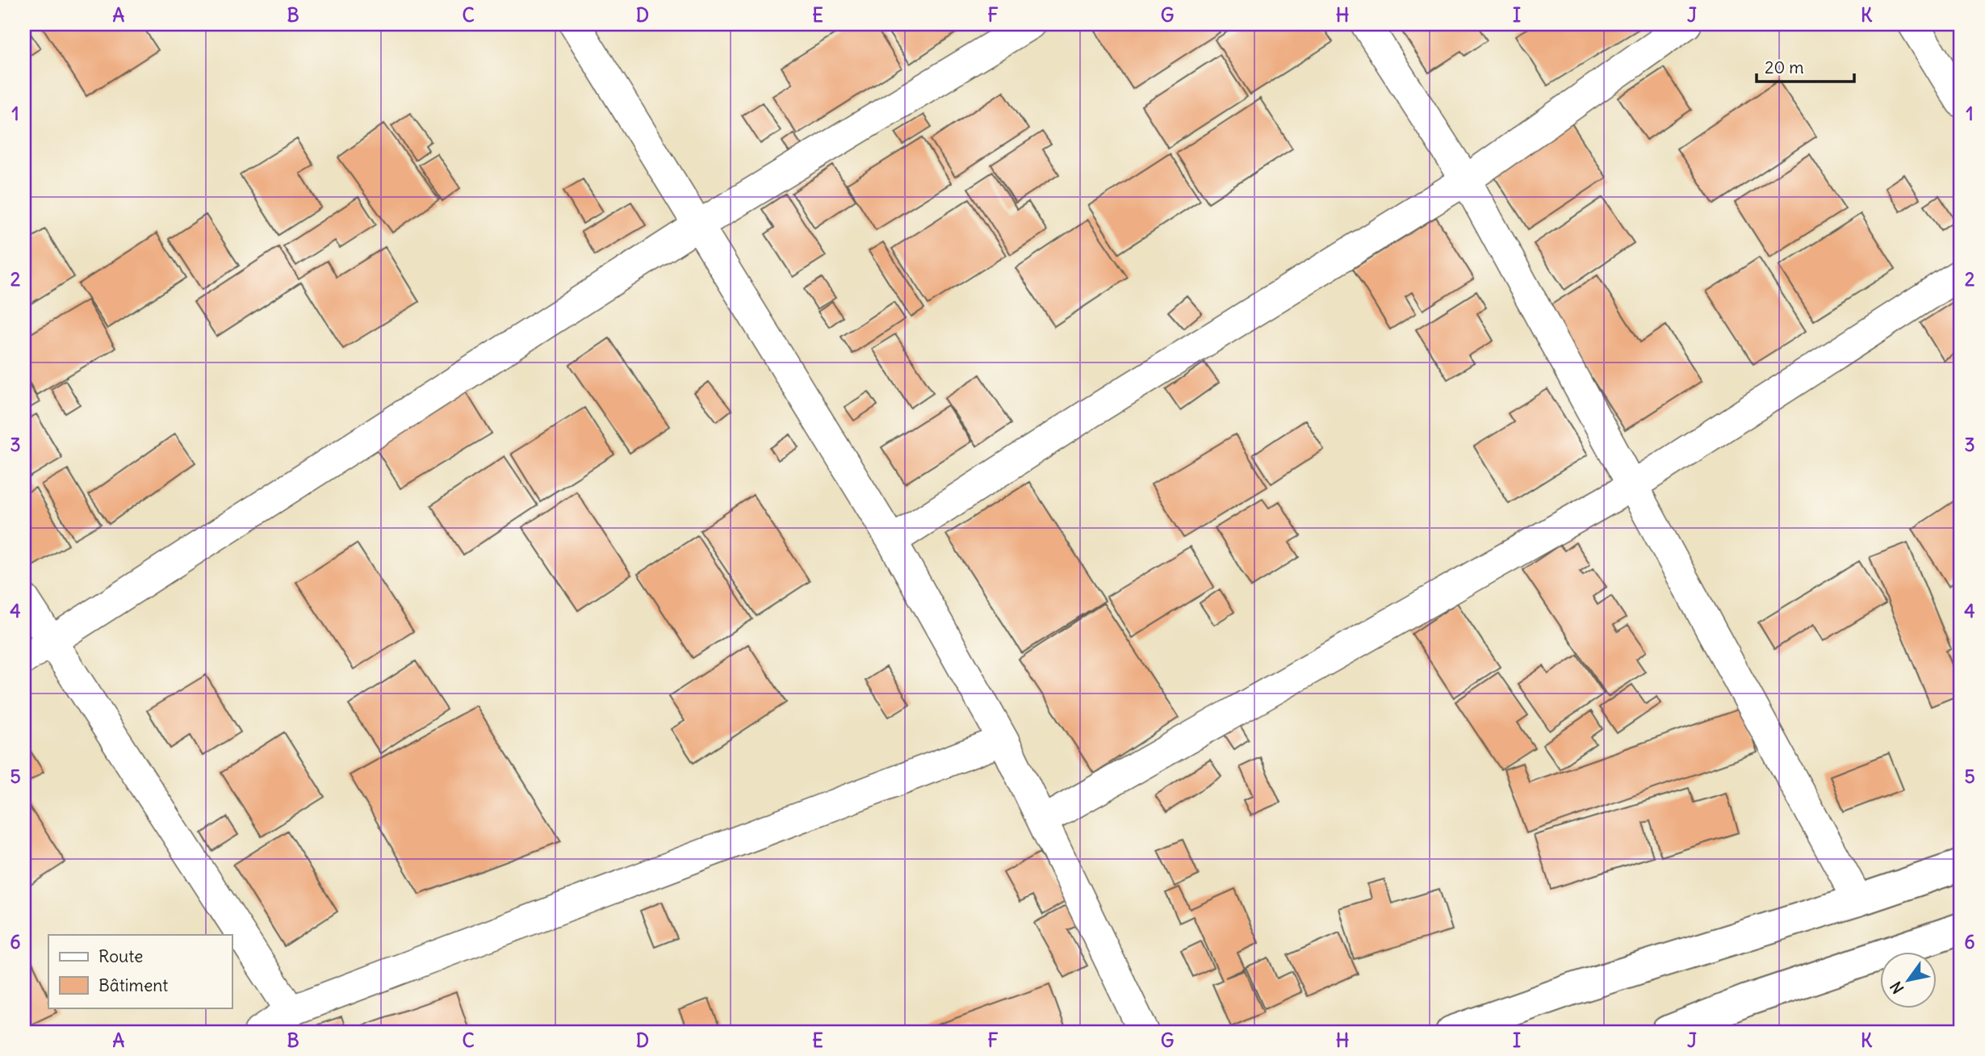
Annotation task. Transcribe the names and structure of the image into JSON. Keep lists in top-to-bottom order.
{
  "legend": ["Route", "Bâtiment"],
  "scale_bar": "20 m",
  "north": "bottom left",
  "grid": {
    "columns": [
      "A",
      "B",
      "C",
      "D",
      "E",
      "F",
      "G",
      "H",
      "I",
      "J",
      "K"
    ],
    "rows": [
      "1",
      "2",
      "3",
      "4",
      "5",
      "6"
    ]
  }
}
